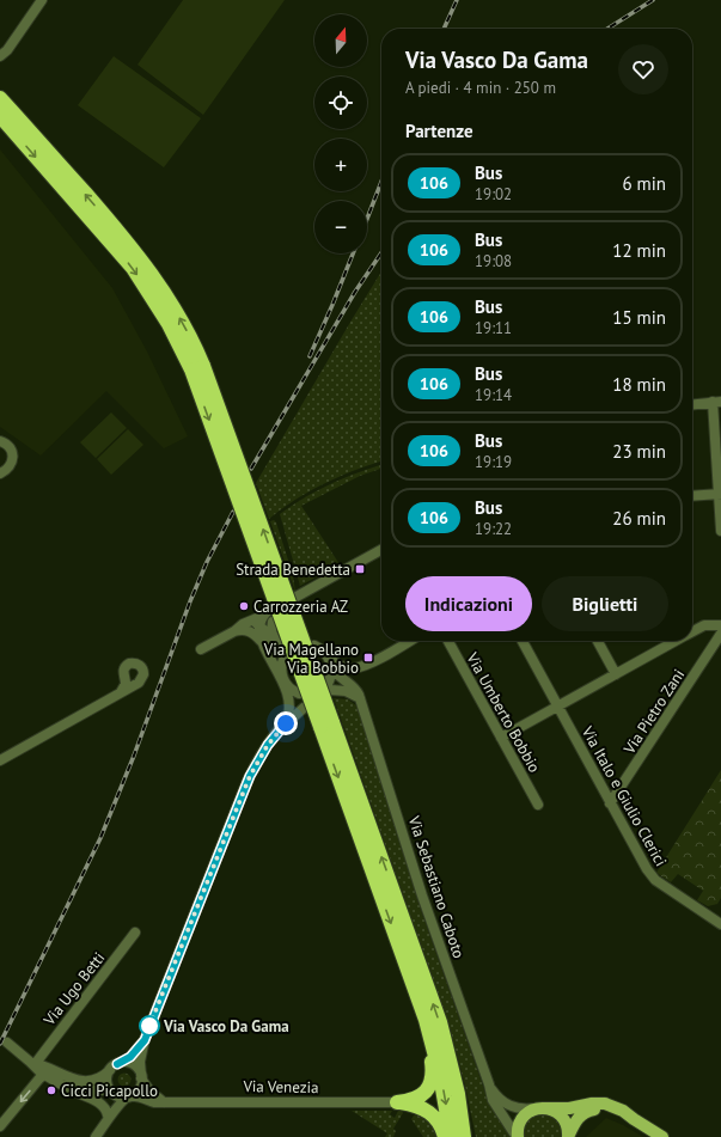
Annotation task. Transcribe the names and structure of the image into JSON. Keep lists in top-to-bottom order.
{
  "streets": {
    "street": [
      "Via Pietro Zani",
      "Via Umberto Bobbio",
      "Via Italo e Giulio Clerici",
      "Via Sebastiano Caboto",
      "Via Ugo Betti",
      "Via Venezia"
    ]
  },
  "crossings": [
    ["Via Pietro Zani", "Via Italo e Giulio Clerici"],
    ["Via Ugo Betti", "Via Venezia"]
  ],
  "places": {
    "transit": ["Strada Benedetta", "Via Magellano Via Bobbio"],
    "other": ["Carrozzeria AZ", "Via Vasco Da Gama", "Cicci Picapollo"]
  },
  "lines": ["bus line 106"],
  "north": "top",
  "page": {
    "map_buttons": ["+", "−"],
    "heading": [
      ["Via Vasco Da Gama", "A piedi · 4 min · 250 m"],
      "Partenze"
    ],
    "list": [
      {
        "mark": "106",
        "name": "Bus",
        "note": "19:02",
        "value": "6 min"
      },
      {
        "mark": "106",
        "name": "Bus",
        "note": "19:08",
        "value": "12 min"
      },
      {
        "mark": "106",
        "name": "Bus",
        "note": "19:11",
        "value": "15 min"
      },
      {
        "mark": "106",
        "name": "Bus",
        "note": "19:14",
        "value": "18 min"
      },
      {
        "mark": "106",
        "name": "Bus",
        "note": "19:19",
        "value": "23 min"
      },
      {
        "mark": "106",
        "name": "Bus",
        "note": "19:22",
        "value": "26 min"
      }
    ],
    "buttons": ["Indicazioni", "Biglietti"]
  }
}
